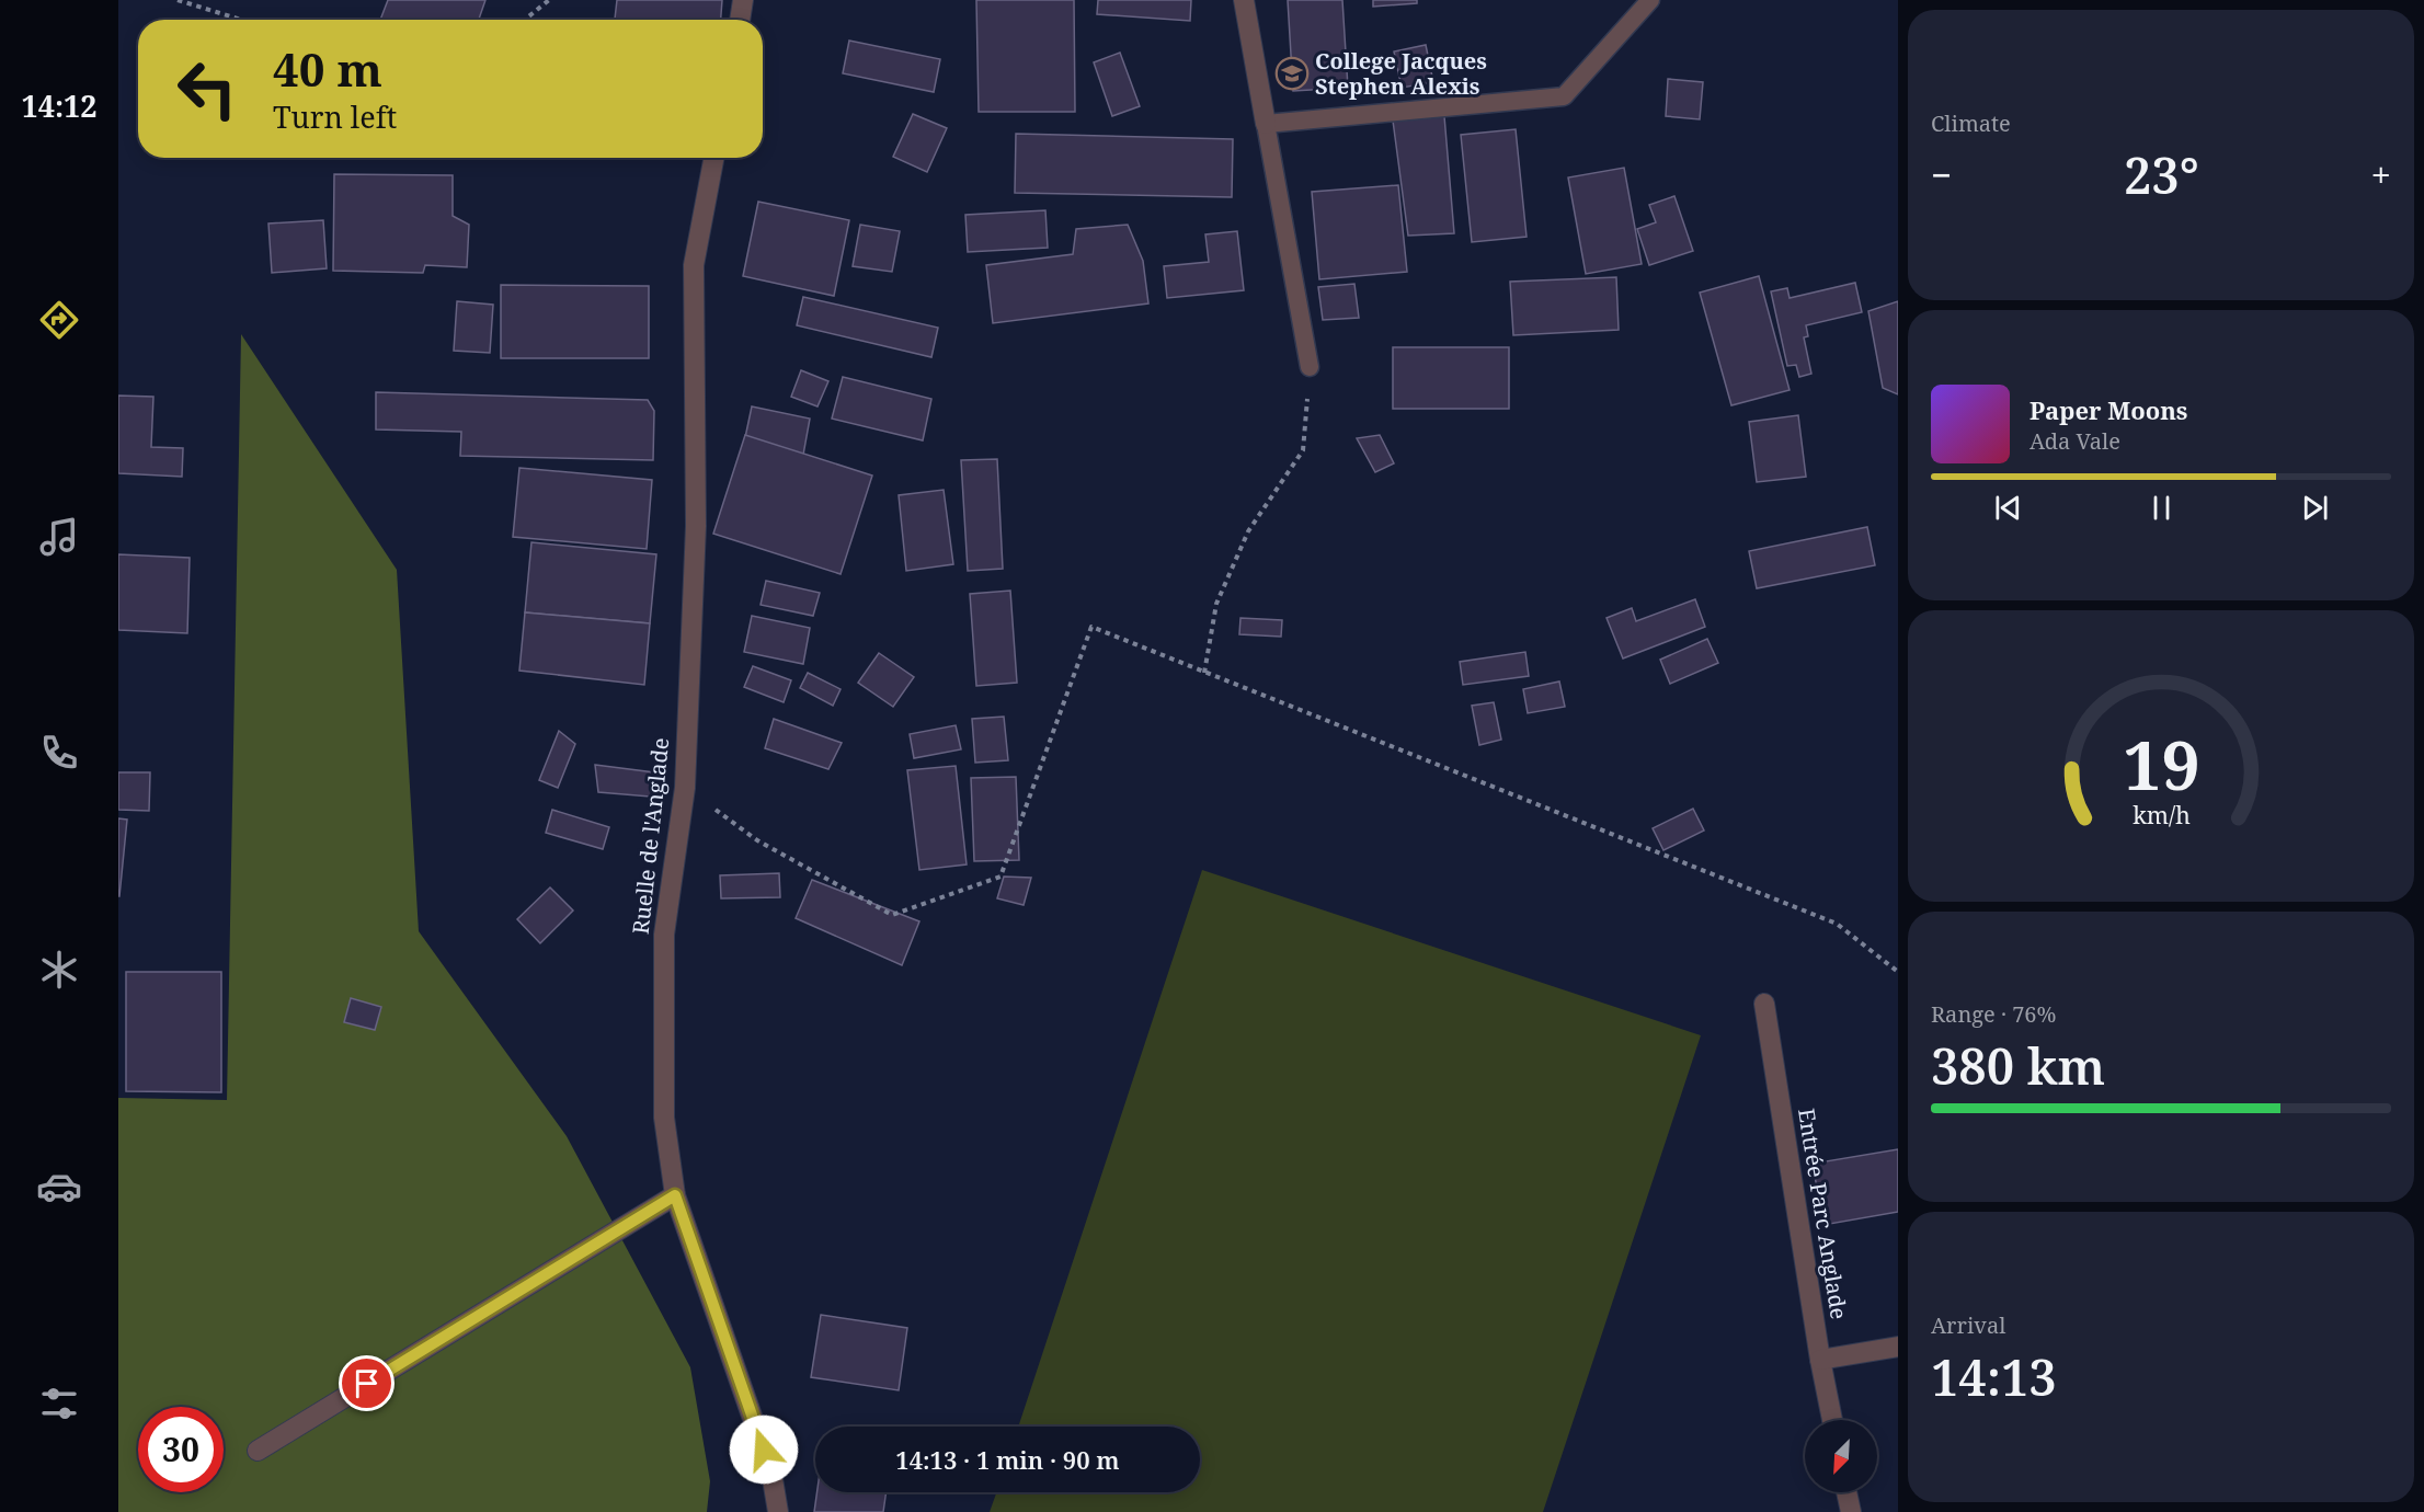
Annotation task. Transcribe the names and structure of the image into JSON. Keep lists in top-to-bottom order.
{
  "streets": {
    "street": ["Ruelle de l'Anglade", "Entrée Parc Anglade"]
  },
  "places": {
    "school or university": ["College Jacques Stephen Alexis"]
  },
  "north": "bottom left",
  "page": {
    "tabs": "14:12",
    "tile": [
      "Climate",
      ["Range · 76%", "380 km"],
      ["Arrival", "14:13"]
    ],
    "turn": ["40 m", "Turn left"],
    "heat": ["−", "23°", "+"],
    "song": ["Paper Moons", "Ada Vale"],
    "limit": "30",
    "trip": "14:13 · 1 min · 90 m",
    "gauge": ["19", "km/h"]
  }
}
